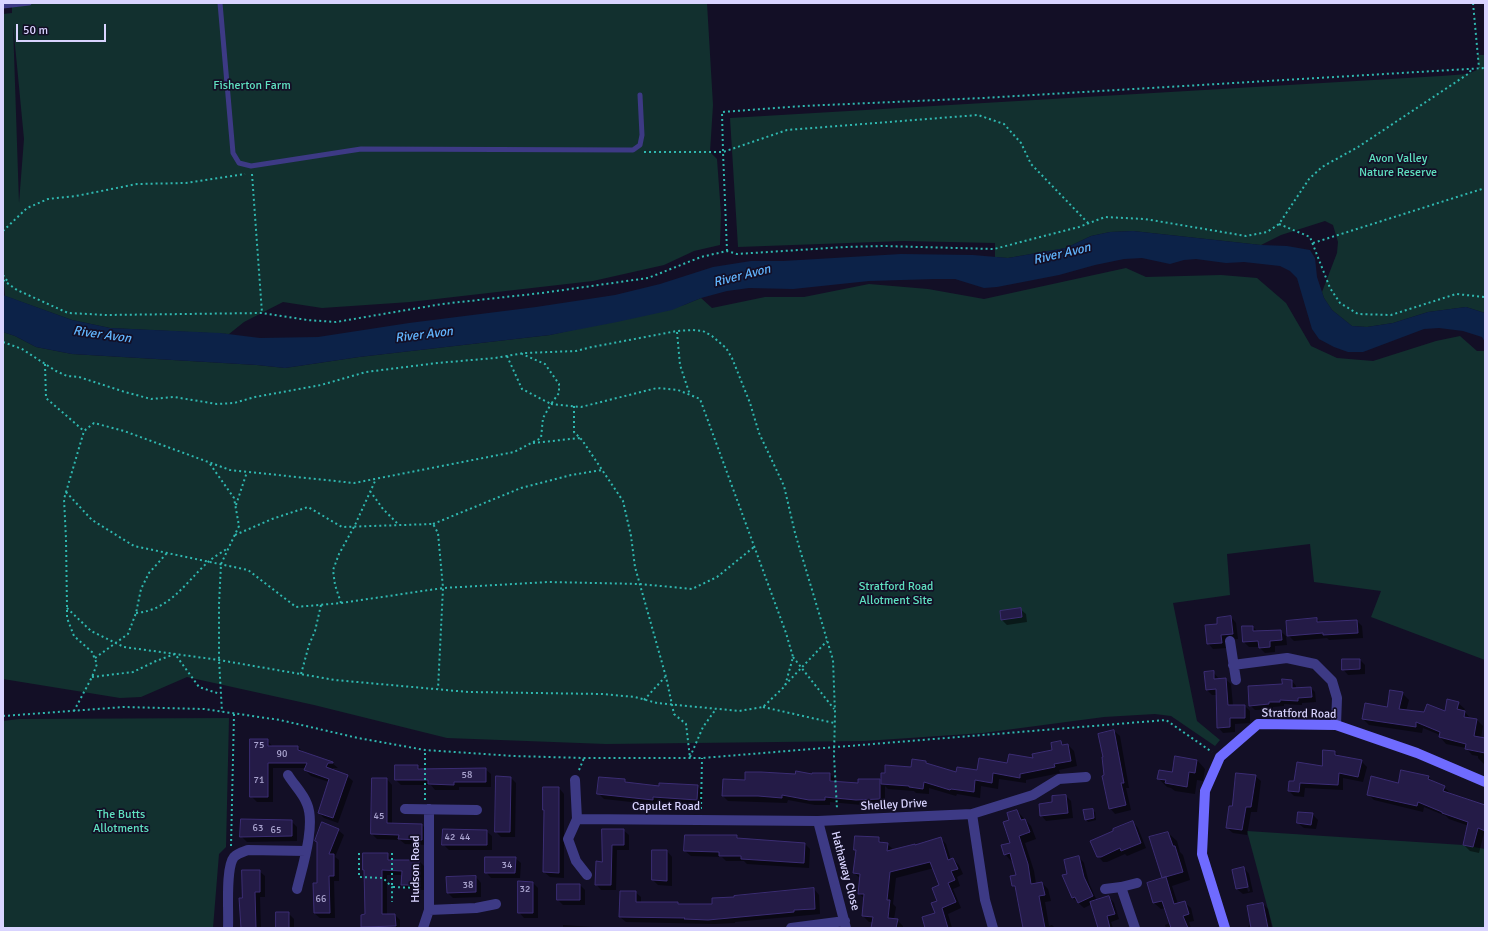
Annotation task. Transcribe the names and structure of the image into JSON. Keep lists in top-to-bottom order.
{
  "streets": {
    "street": [
      "Stratford Road",
      "Shelley Drive",
      "Capulet Road",
      "Hudson Road",
      "Hathaway Close"
    ]
  },
  "crossings": [
    ["Shelley Drive", "Capulet Road"],
    ["Shelley Drive", "Hathaway Close"],
    ["Capulet Road", "Hathaway Close"]
  ],
  "water": ["River Avon"],
  "parks": [
    "Fisherton Farm",
    "Avon Valley Nature Reserve",
    "Stratford Road Allotment Site",
    "The Butts Allotments"
  ],
  "house_numbers": [
    "75",
    "90",
    "58",
    "71",
    "45",
    "63",
    "65",
    "42",
    "44",
    "34",
    "38",
    "32",
    "66"
  ],
  "scale_bar": "50 m"
}
